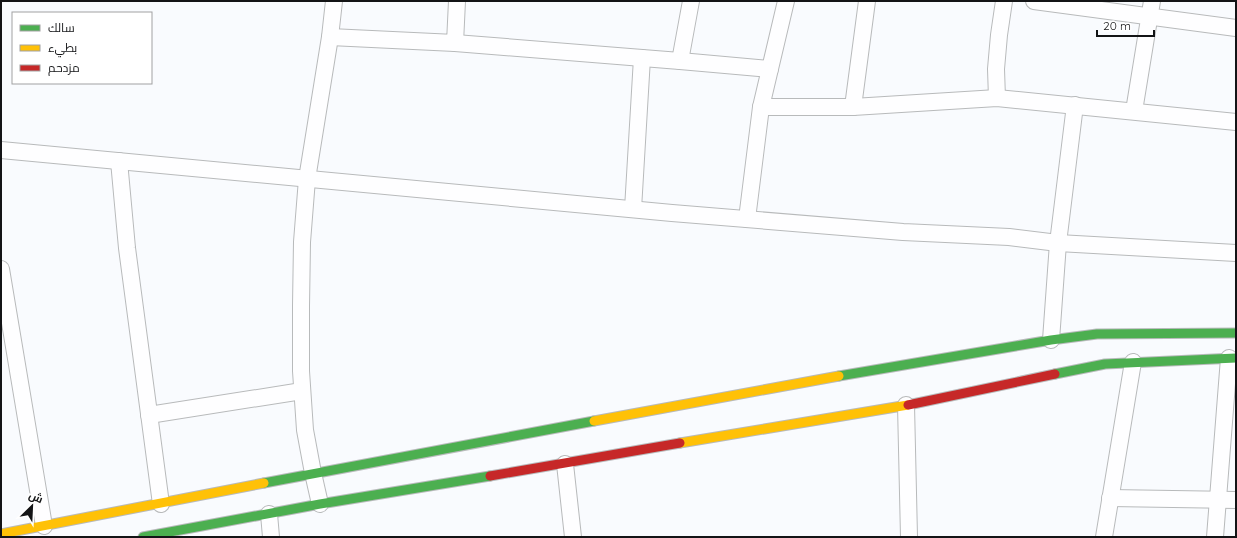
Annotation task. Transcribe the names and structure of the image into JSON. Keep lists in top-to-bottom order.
{
  "legend": ["سالك", "بطيء", "مزدحم"],
  "scale_bar": "20 m",
  "north": "top right"
}
